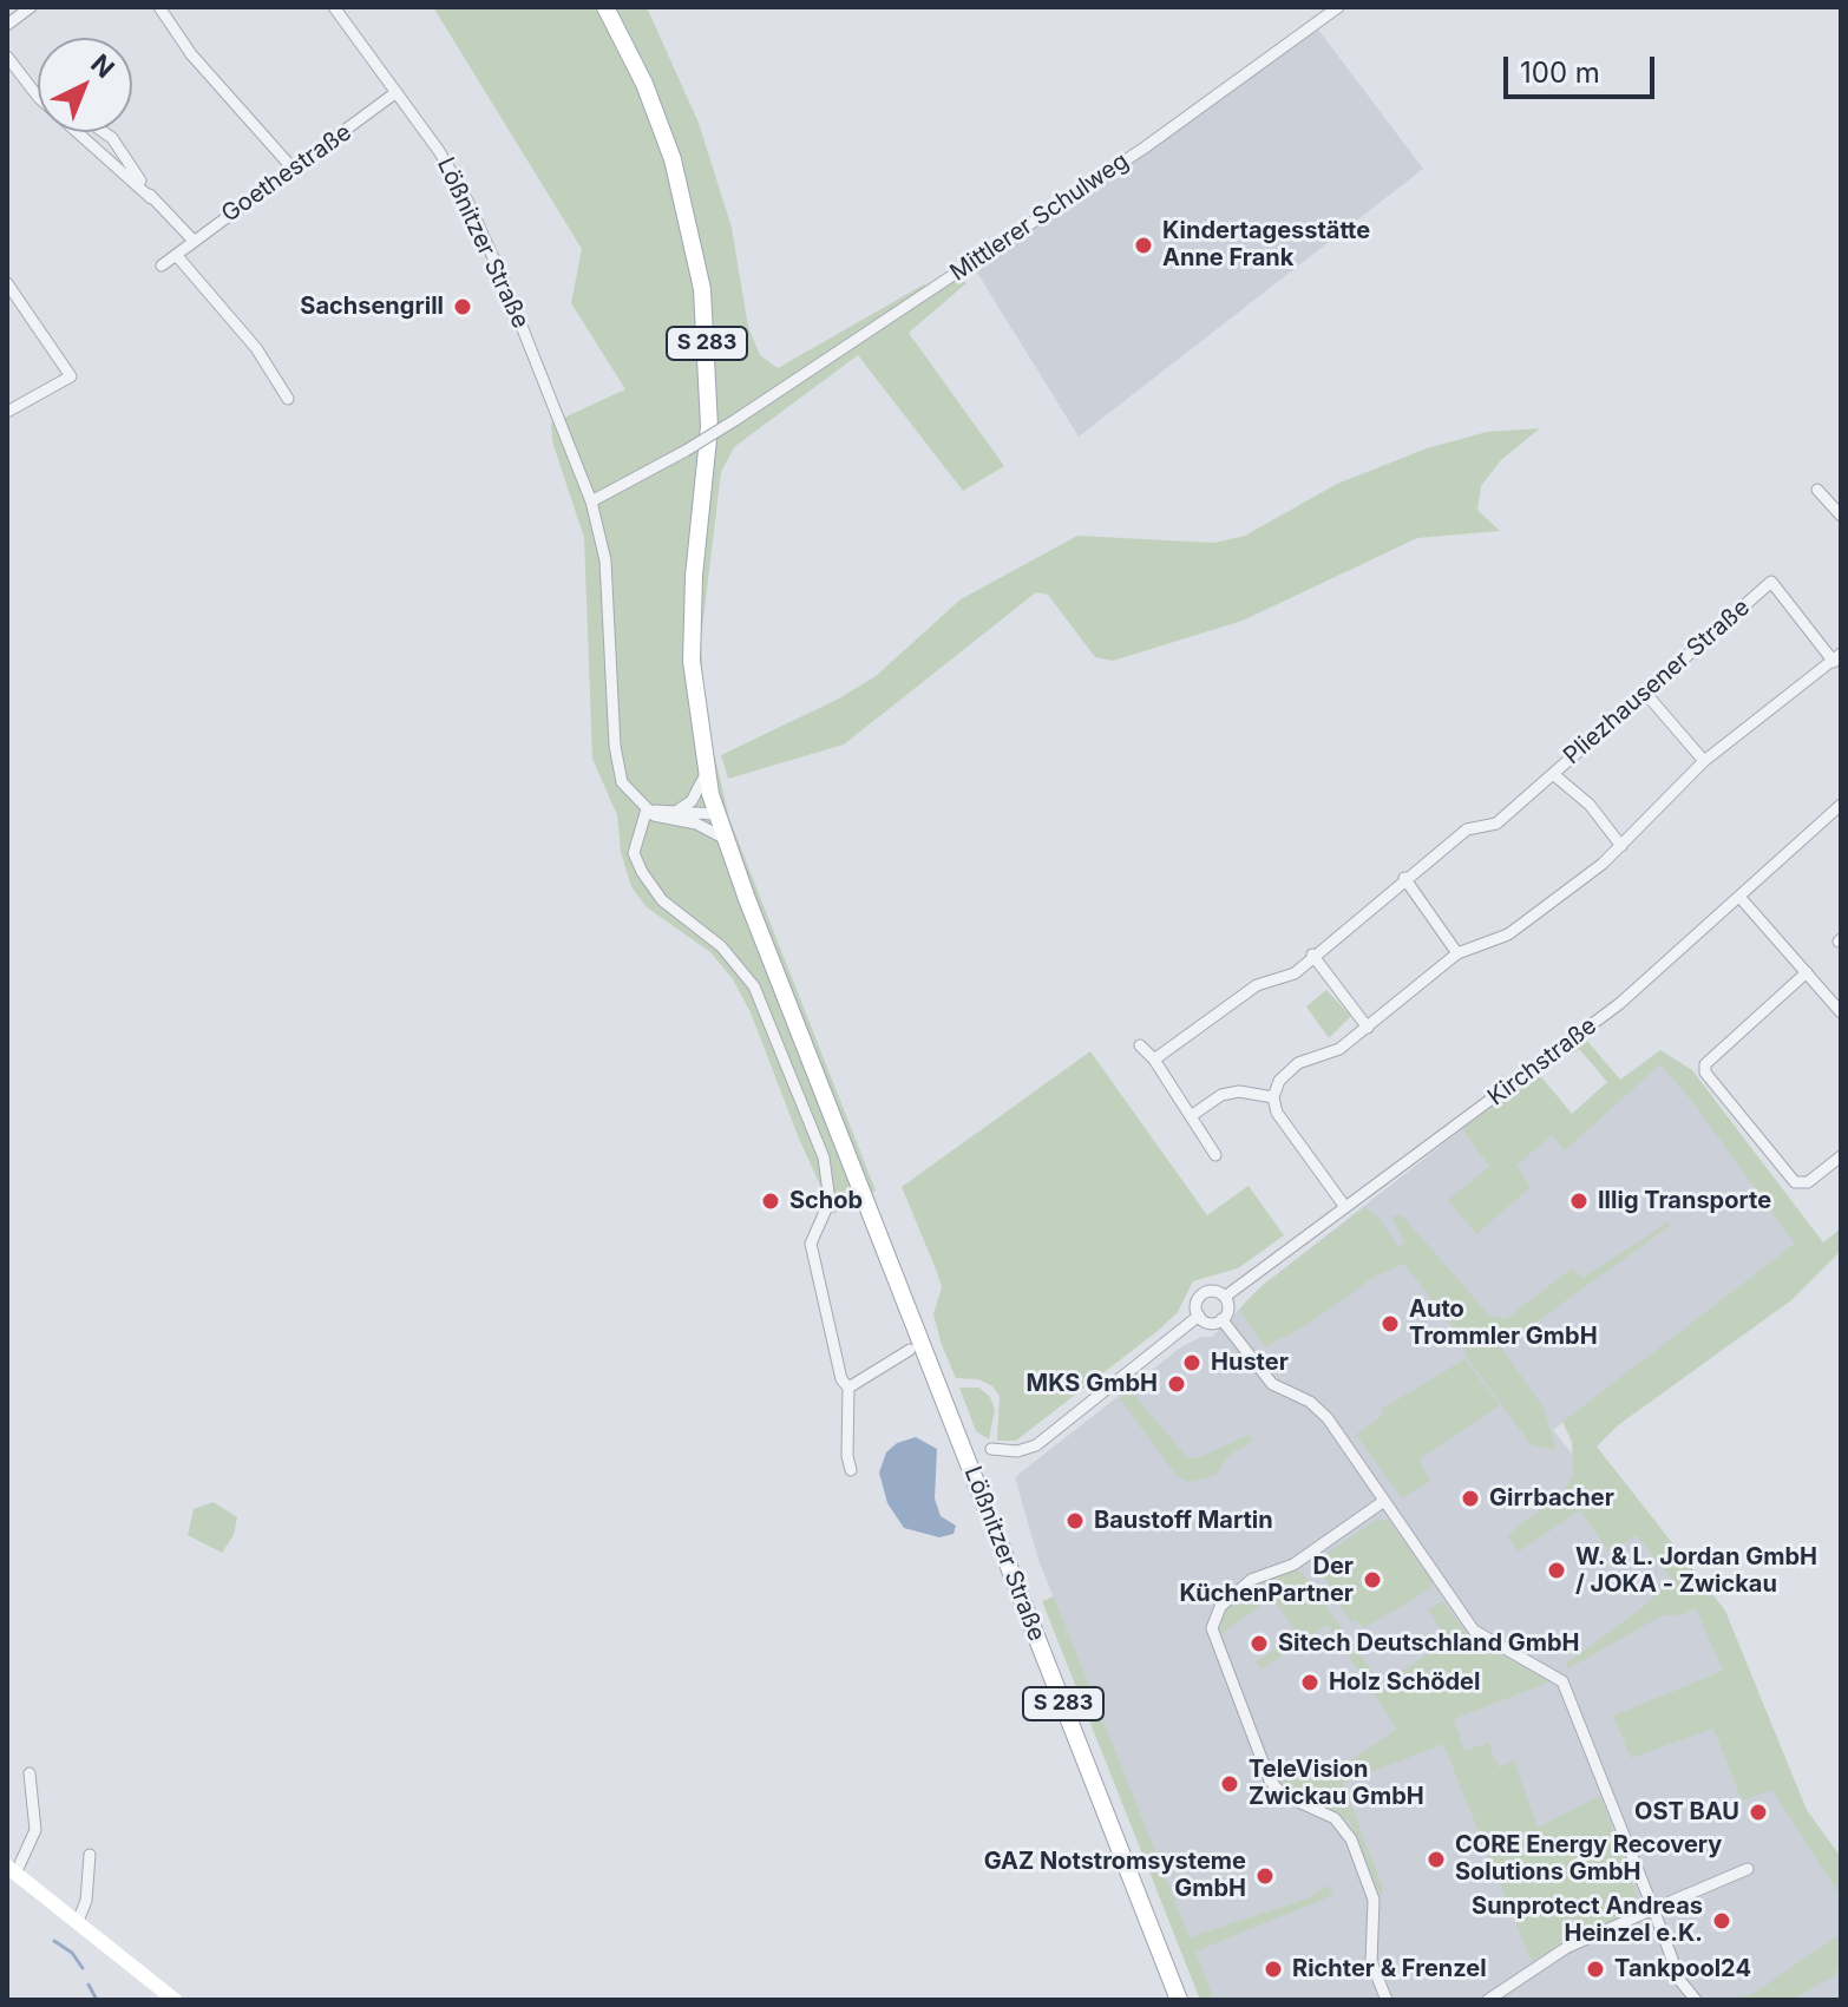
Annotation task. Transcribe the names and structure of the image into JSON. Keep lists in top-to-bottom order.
{
  "streets": {
    "main road": ["Lößnitzer Straße", "S 283"],
    "street": [
      "Goethestraße",
      "Mittlerer Schulweg",
      "Pliezhausener Straße",
      "Kirchstraße"
    ]
  },
  "crossings": [
    ["Goethestraße", "Lößnitzer Straße"],
    ["Mittlerer Schulweg", "Lößnitzer Straße"],
    ["Lößnitzer Straße", "S 283"]
  ],
  "places": [
    "Kindertagesstätte Anne Frank",
    "Sachsengrill",
    "Schob",
    "Illig Transporte",
    "Auto Trommler GmbH",
    "Huster",
    "MKS GmbH",
    "Girrbacher",
    "Baustoff Martin",
    "W. & L. Jordan GmbH / JOKA - Zwickau",
    "Der KüchenPartner",
    "Sitech Deutschland GmbH",
    "Holz Schödel",
    "TeleVision Zwickau GmbH",
    "OST BAU",
    "CORE Energy Recovery Solutions GmbH",
    "GAZ Notstromsysteme GmbH",
    "Sunprotect Andreas Heinzel e.K.",
    "Richter & Frenzel",
    "Tankpool24"
  ],
  "scale_bar": "100 m",
  "north": "top right"
}
